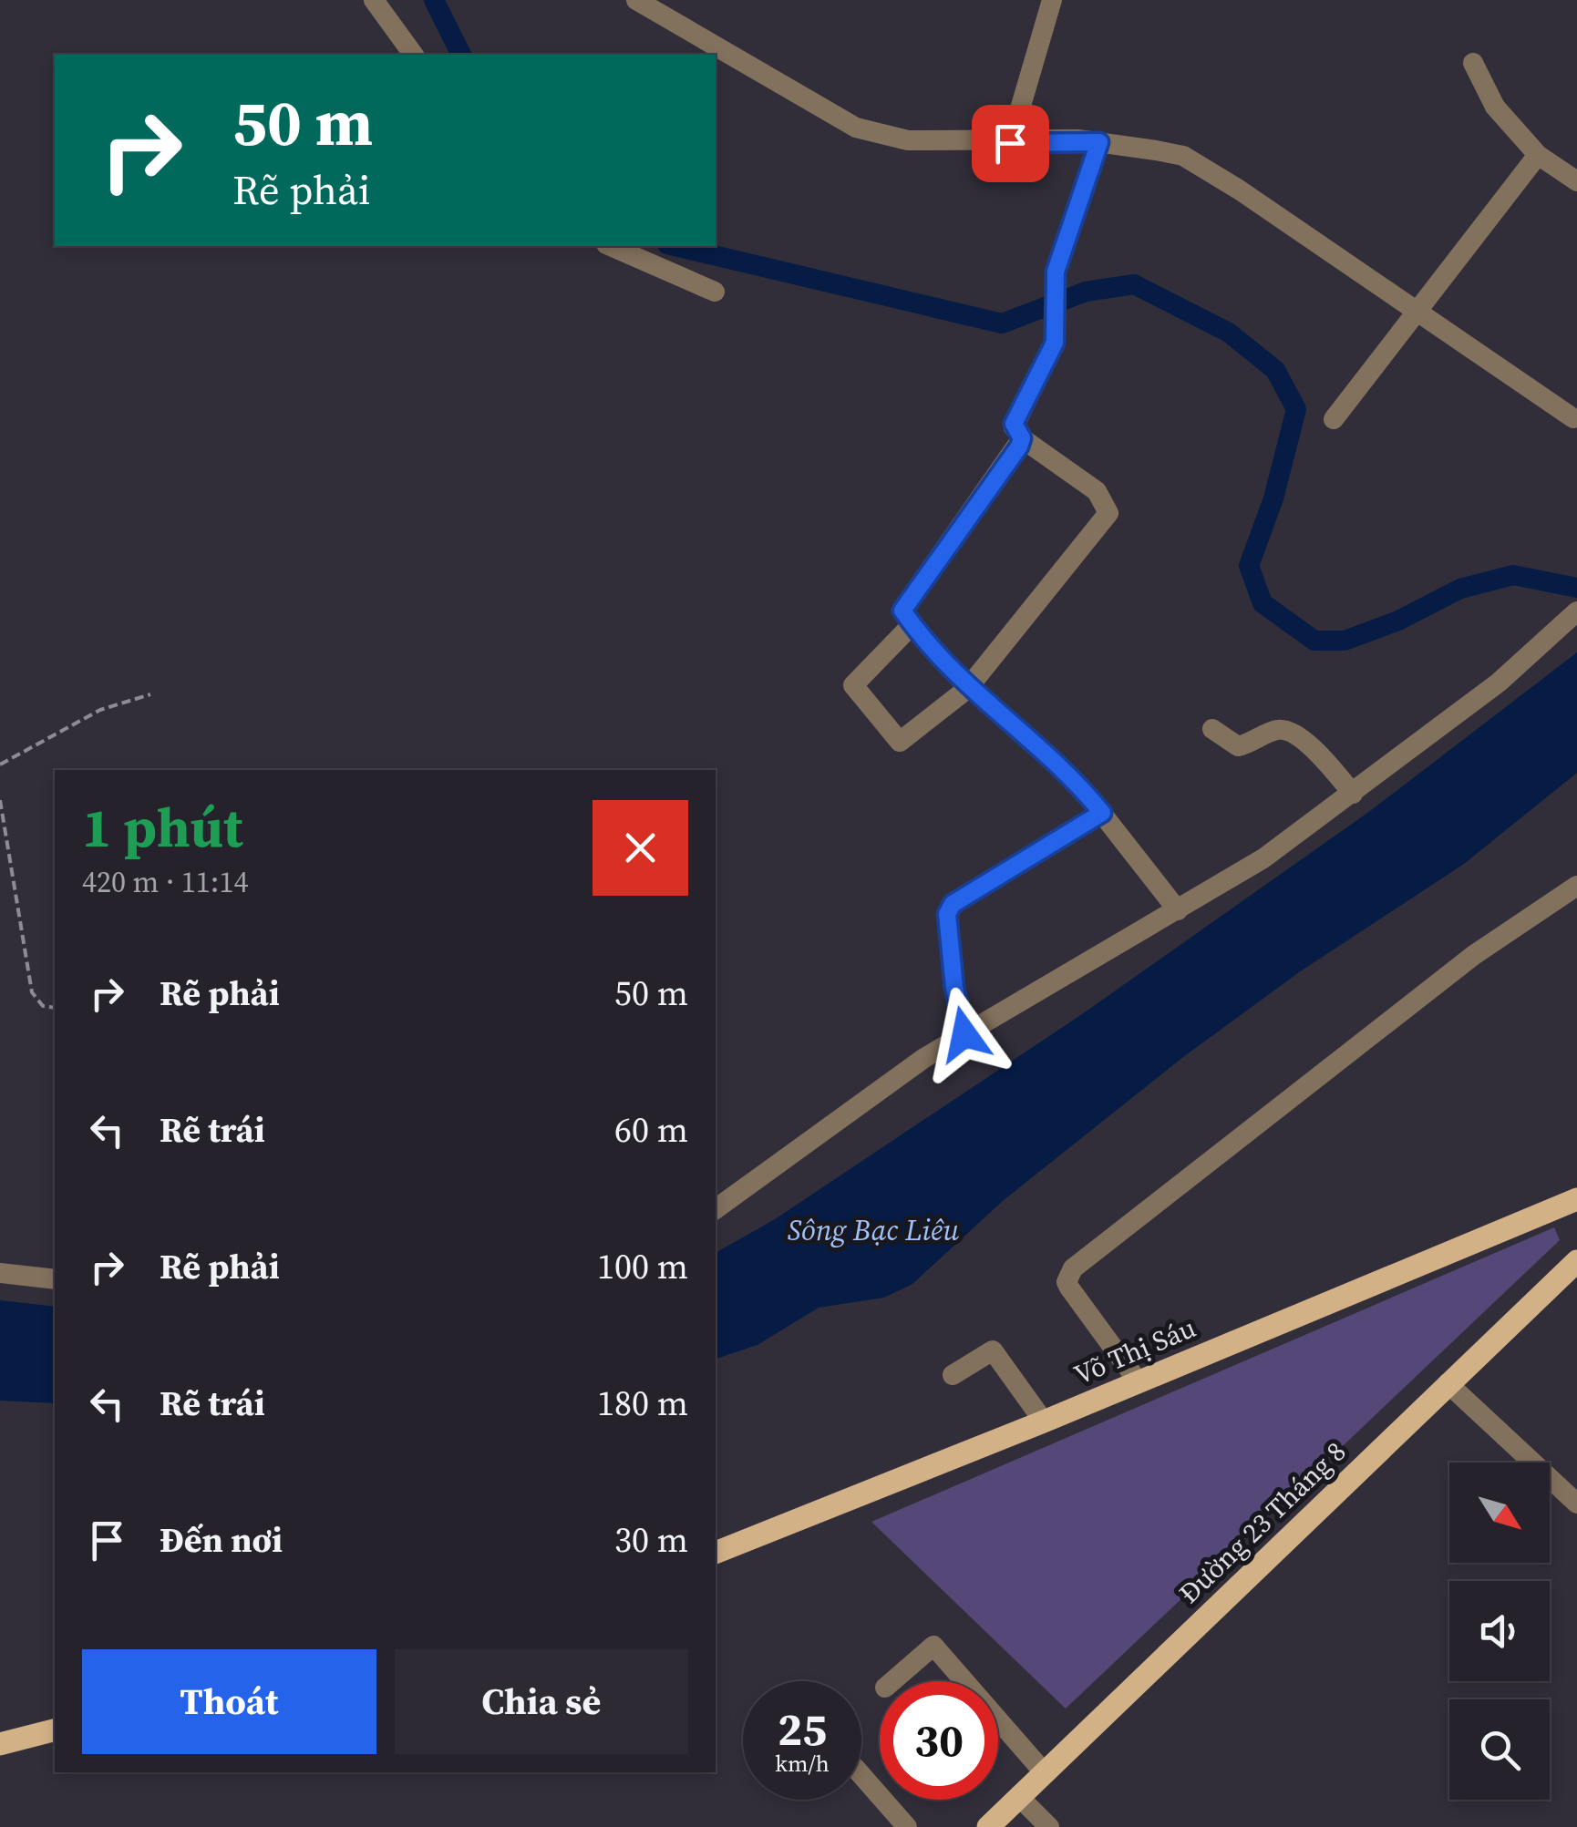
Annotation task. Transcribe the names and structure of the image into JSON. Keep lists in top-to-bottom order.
{
  "streets": {
    "main road": ["Võ Thị Sáu", "Đường 23 Tháng 8"]
  },
  "water": ["Sông Bạc Liêu"],
  "north": "bottom right",
  "page": {
    "turn": ["50 m", "Rẽ phải"],
    "heading": ["1 phút", "420 m · 11:14"],
    "list": [
      {
        "name": "Rẽ phải",
        "value": "50 m"
      },
      {
        "name": "Rẽ trái",
        "value": "60 m"
      },
      {
        "name": "Rẽ phải",
        "value": "100 m"
      },
      {
        "name": "Rẽ trái",
        "value": "180 m"
      },
      {
        "name": "Đến nơi",
        "value": "30 m"
      }
    ],
    "buttons": ["Thoát", "Chia sẻ"],
    "speed": "25 km/h",
    "limit": "30"
  }
}
